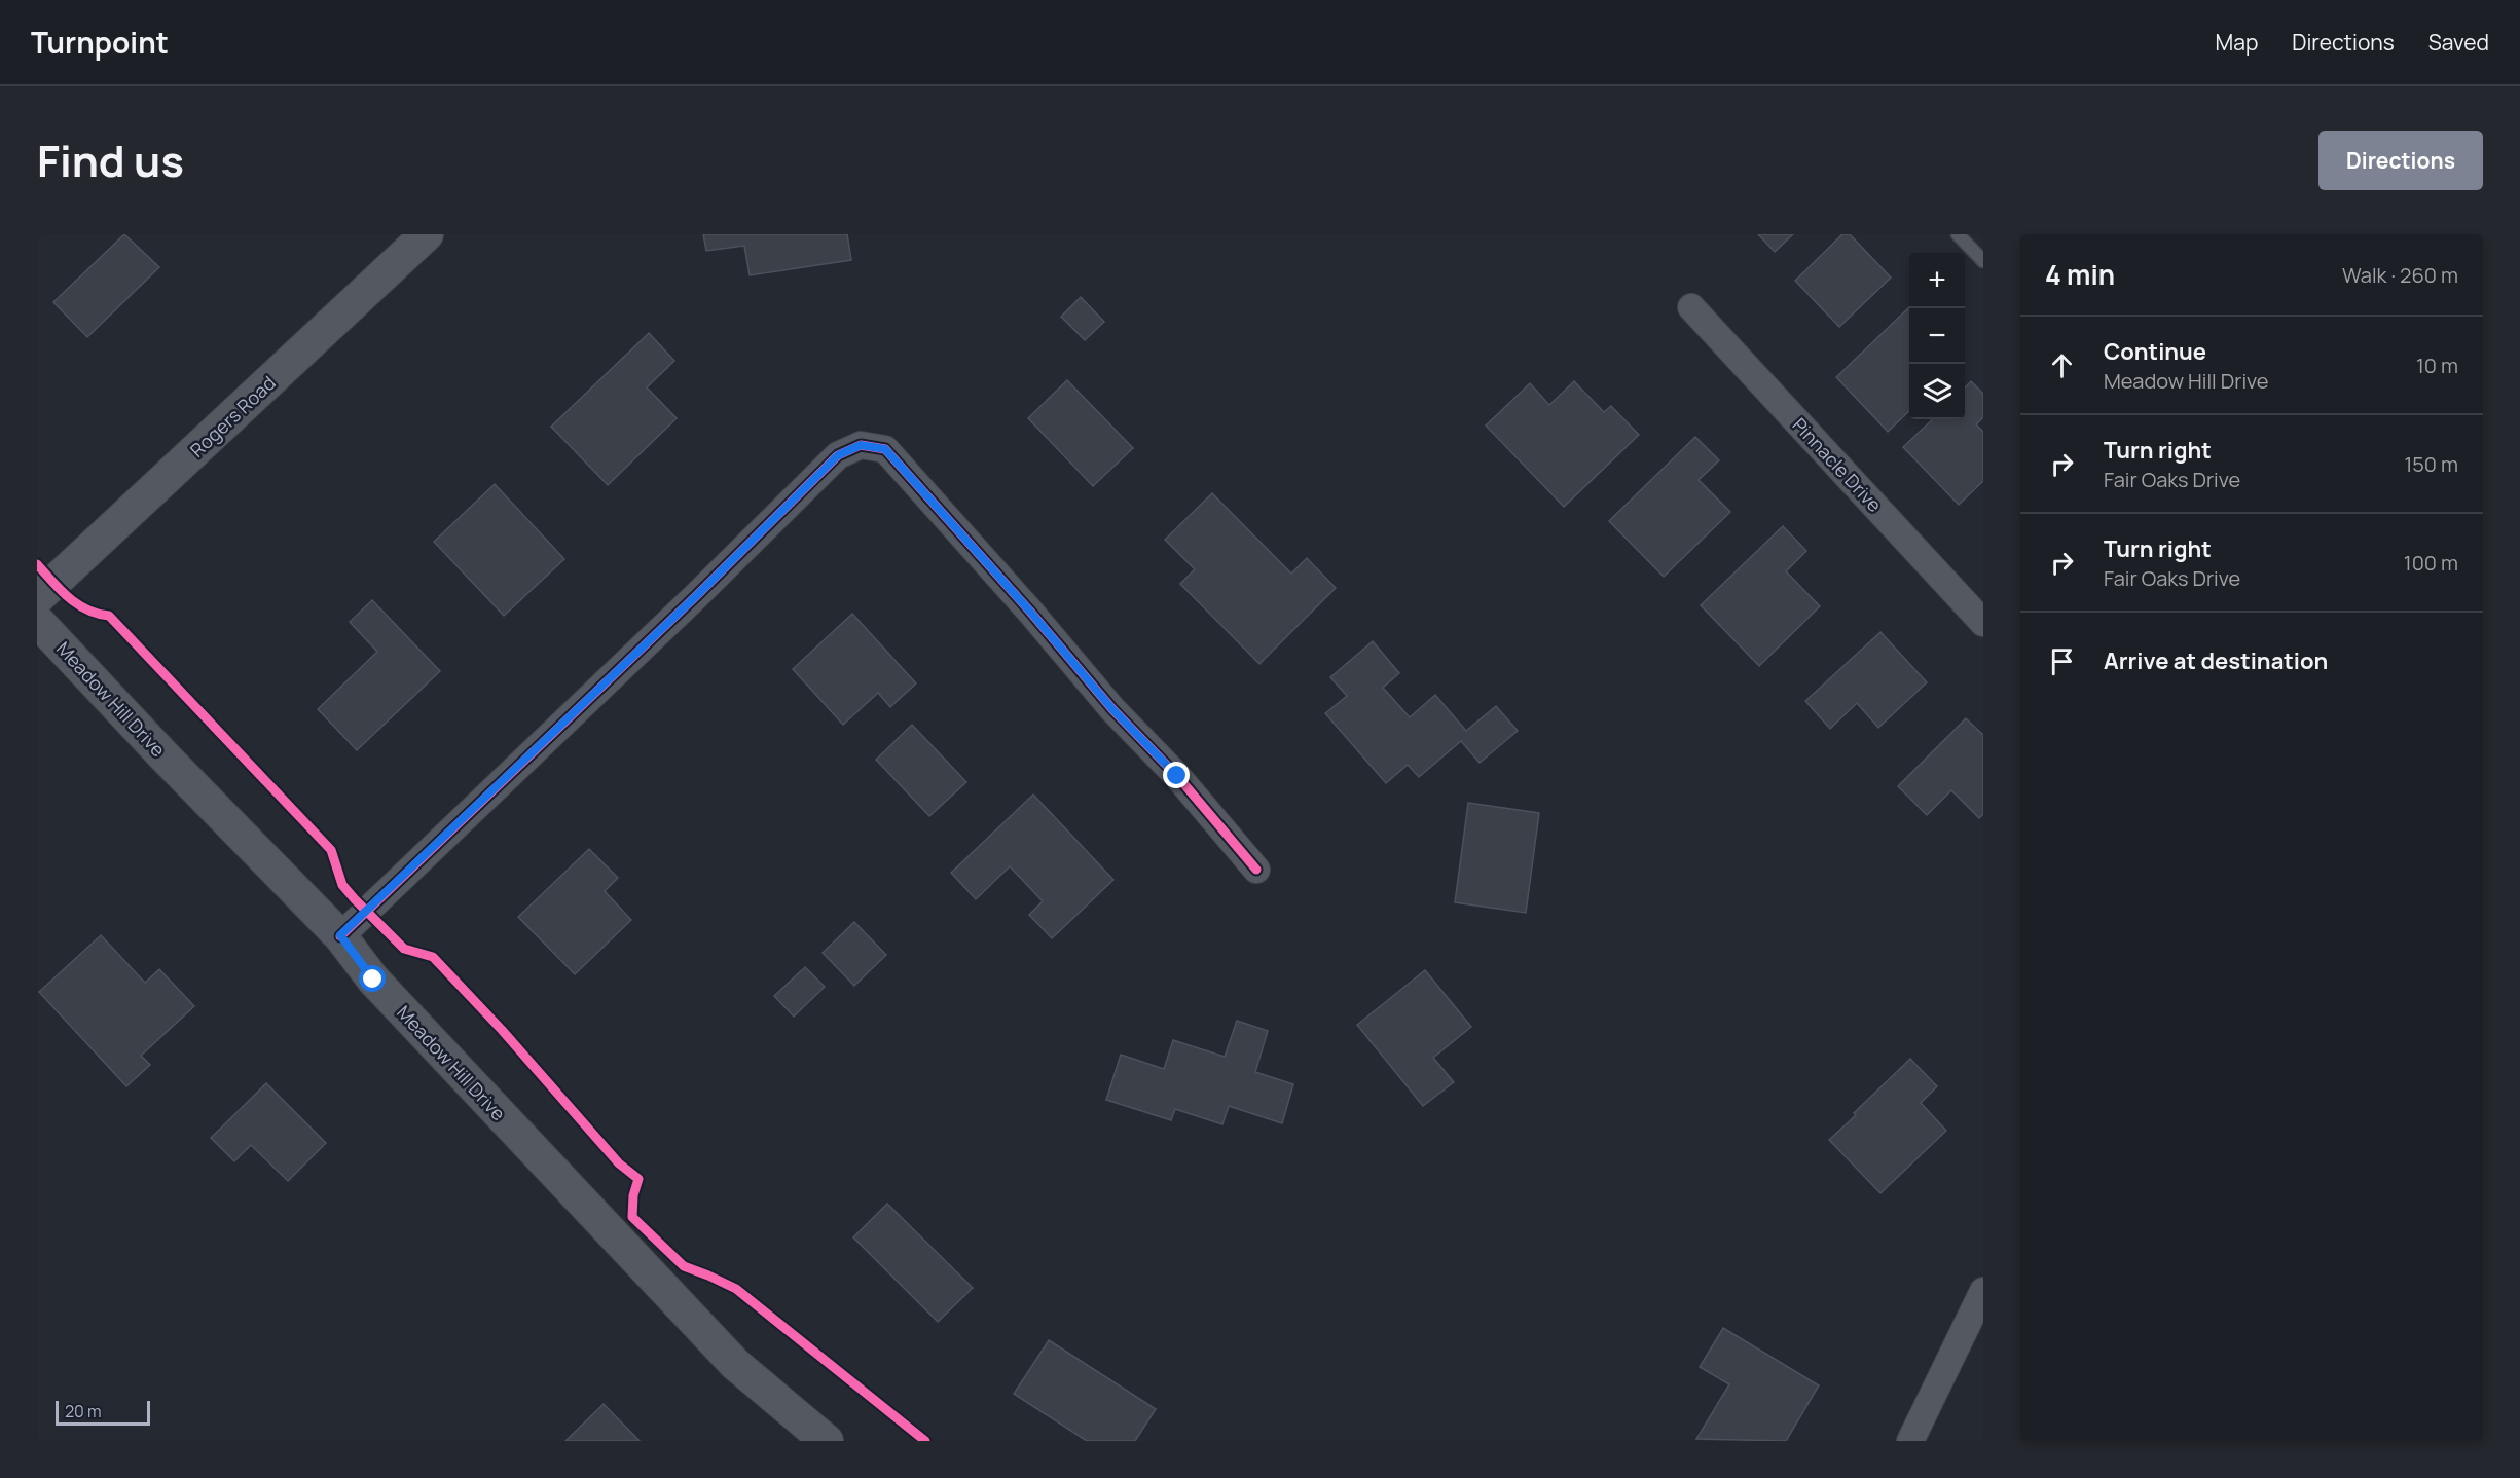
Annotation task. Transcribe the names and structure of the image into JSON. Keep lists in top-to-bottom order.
{
  "streets": {
    "street": ["Rogers Road", "Pinnacle Drive", "Meadow Hill Drive"]
  },
  "scale_bar": "20 m",
  "page": {
    "header": "Turnpoint",
    "nav": ["Map", "Directions", "Saved"],
    "title": "Find us",
    "buttons": "Directions",
    "heading": ["4 min", "Walk · 260 m"],
    "map_buttons": ["+", "−"],
    "list": [
      ["Continue", "Meadow Hill Drive", "10 m"],
      ["Turn right", "Fair Oaks Drive", "150 m"],
      ["Turn right", "Fair Oaks Drive", "100 m"],
      "Arrive at destination"
    ],
    "scale": "20 m"
  }
}
